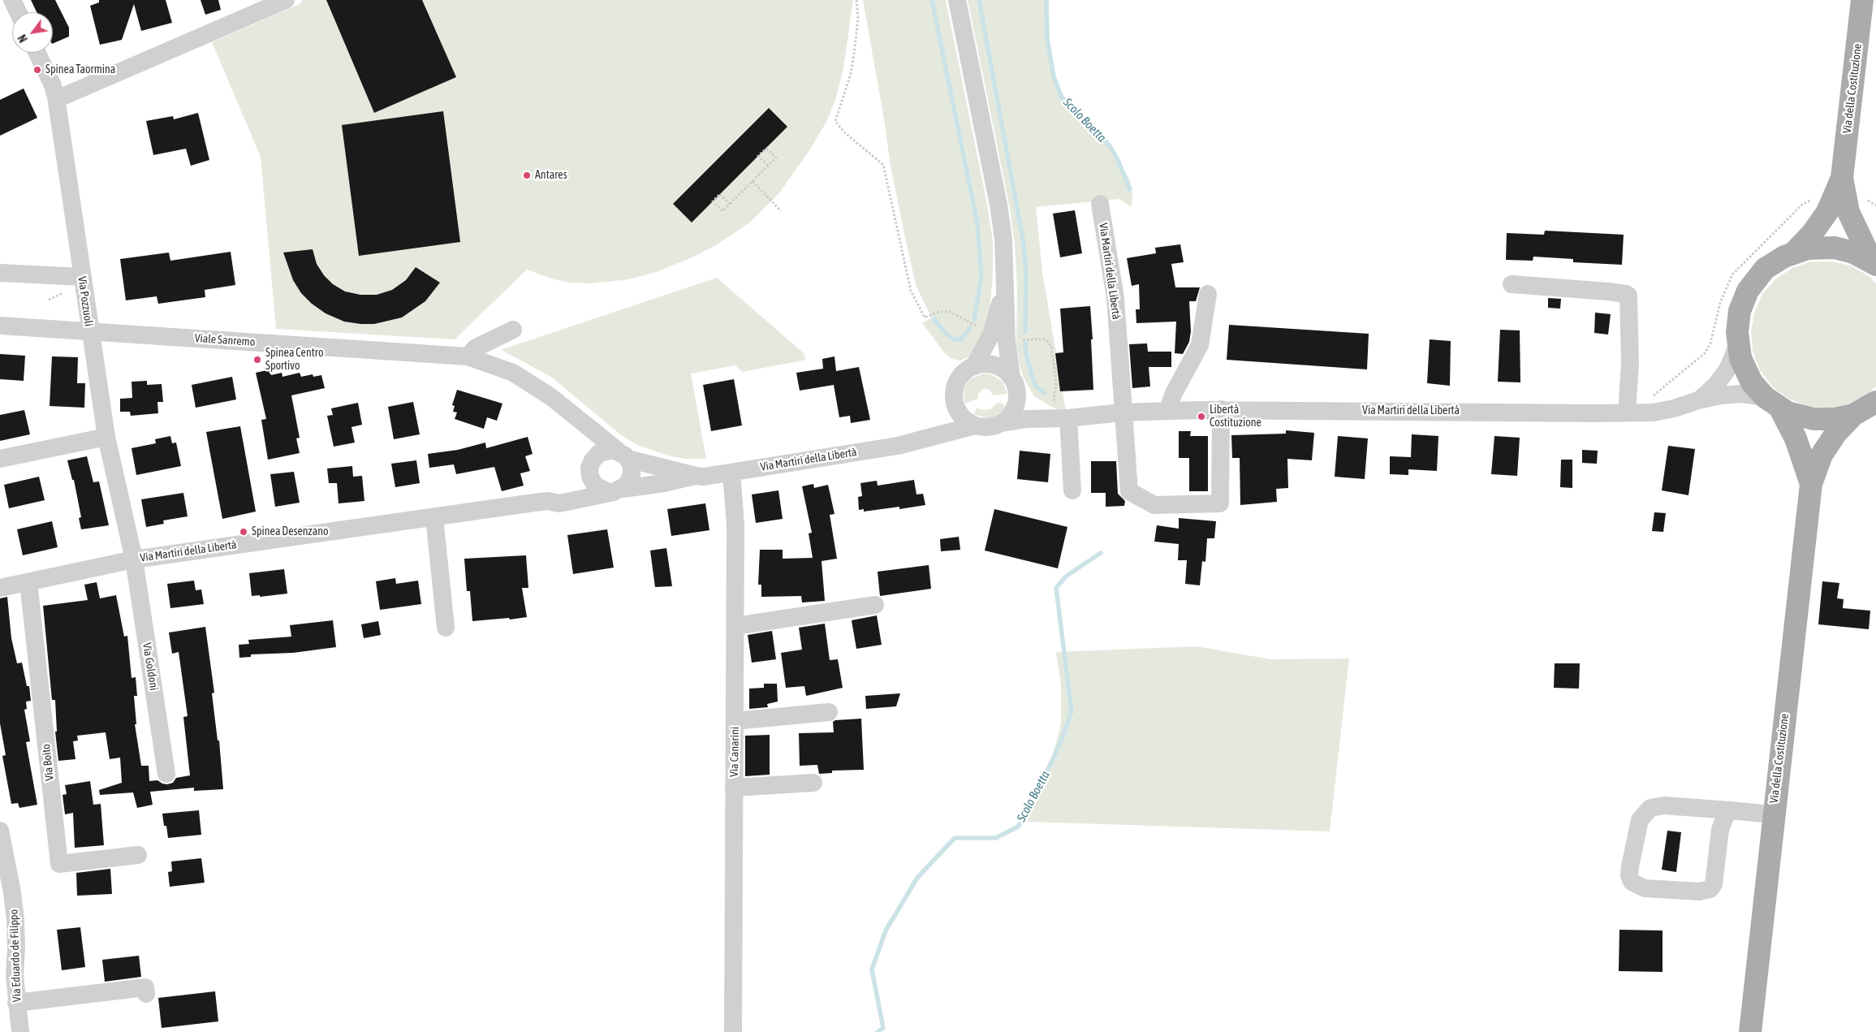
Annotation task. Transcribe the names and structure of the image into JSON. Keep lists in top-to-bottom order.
{
  "streets": {
    "main road": ["Via della Costituzione"],
    "street": [
      "Via Martiri della Libertà",
      "Via Pozzuoli",
      "Viale Sanremo",
      "Via Goldoni",
      "Via Canarini",
      "Via Boito",
      "Via Eduardo de Filippo"
    ]
  },
  "crossings": [
    ["Via della Costituzione", "Via Martiri della Libertà"],
    ["Via Martiri della Libertà", "Via Pozzuoli"],
    ["Via Martiri della Libertà", "Viale Sanremo"],
    ["Via Martiri della Libertà", "Via Goldoni"],
    ["Via Martiri della Libertà", "Via Canarini"],
    ["Via Martiri della Libertà", "Via Boito"],
    ["Via Pozzuoli", "Viale Sanremo"],
    ["Via Pozzuoli", "Via Goldoni"]
  ],
  "water": ["Scolo Boetta"],
  "places": [
    "Spinea Taormina",
    "Antares",
    "Spinea Centro Sportivo",
    "Libertà Costituzione",
    "Spinea Desenzano"
  ],
  "north": "bottom left"
}
